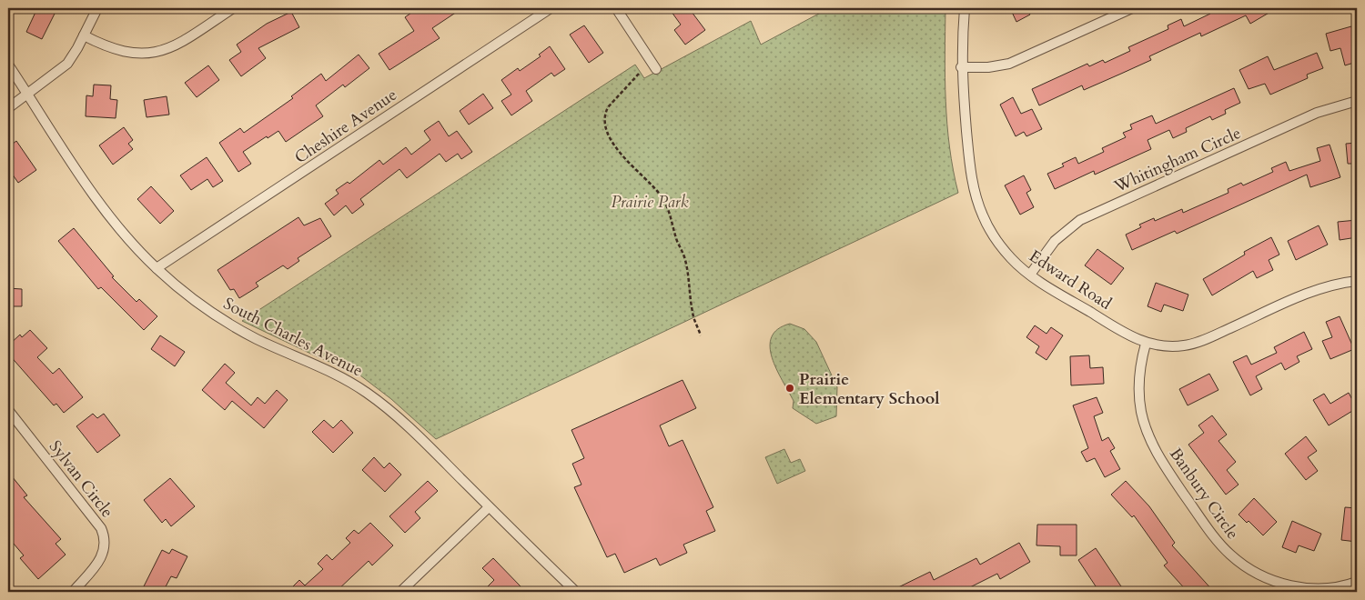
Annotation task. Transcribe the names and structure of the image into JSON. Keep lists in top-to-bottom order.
{
  "streets": {
    "street": [
      "Cheshire Avenue",
      "Whitingham Circle",
      "Edward Road",
      "South Charles Avenue",
      "Sylvan Circle",
      "Banbury Circle"
    ]
  },
  "crossings": [
    ["Cheshire Avenue", "South Charles Avenue"],
    ["Whitingham Circle", "Edward Road"],
    ["Edward Road", "Banbury Circle"]
  ],
  "parks": ["Prairie Park"],
  "places": ["Prairie Elementary School"]
}
